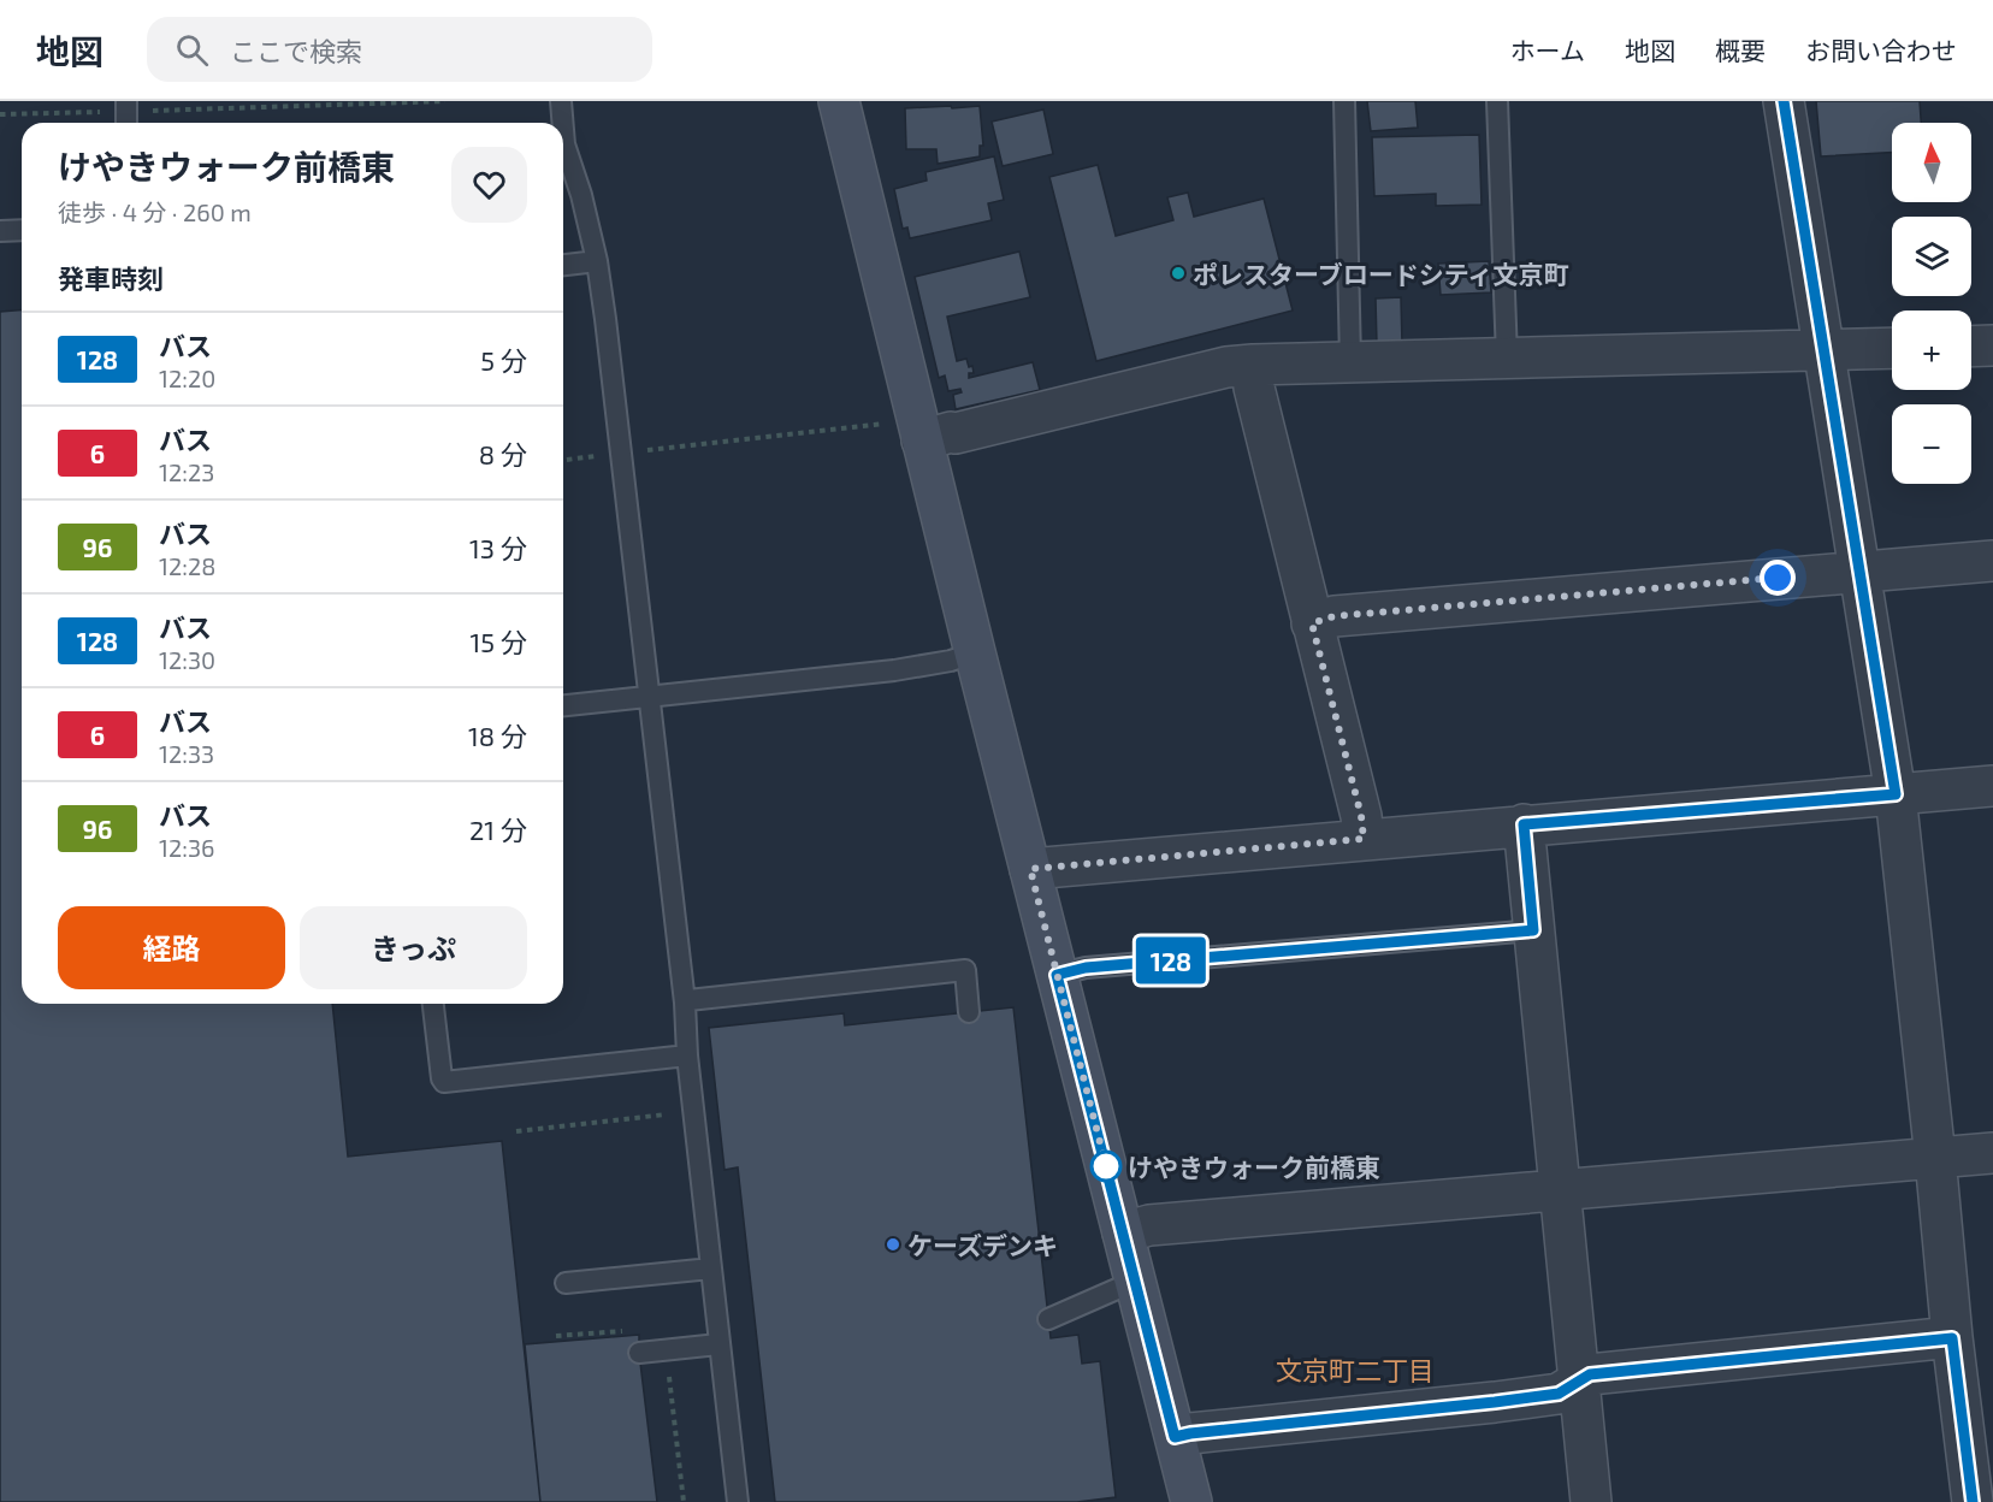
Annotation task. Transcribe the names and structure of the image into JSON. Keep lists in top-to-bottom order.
{
  "districts": ["文京町二丁目"],
  "places": ["ポレスターブロードシティ文京町", "けやきウォーク前橋東", "ケーズデンキ"],
  "lines": ["bus line 128"],
  "north": "top",
  "page": {
    "header": "地図",
    "search": "ここで検索",
    "nav": [
      "ホーム",
      "地図",
      "概要",
      "お問い合わせ"
    ],
    "on_map": "128",
    "map_buttons": ["+", "−"],
    "heading": [
      ["けやきウォーク前橋東", "徒歩 · 4 分 · 260 m"],
      "発車時刻"
    ],
    "list": [
      {
        "mark": "128",
        "name": "バス",
        "note": "12:20",
        "value": "5 分"
      },
      {
        "mark": "6",
        "name": "バス",
        "note": "12:23",
        "value": "8 分"
      },
      {
        "mark": "96",
        "name": "バス",
        "note": "12:28",
        "value": "13 分"
      },
      {
        "mark": "128",
        "name": "バス",
        "note": "12:30",
        "value": "15 分"
      },
      {
        "mark": "6",
        "name": "バス",
        "note": "12:33",
        "value": "18 分"
      },
      {
        "mark": "96",
        "name": "バス",
        "note": "12:36",
        "value": "21 分"
      }
    ],
    "buttons": ["経路", "きっぷ"]
  }
}
